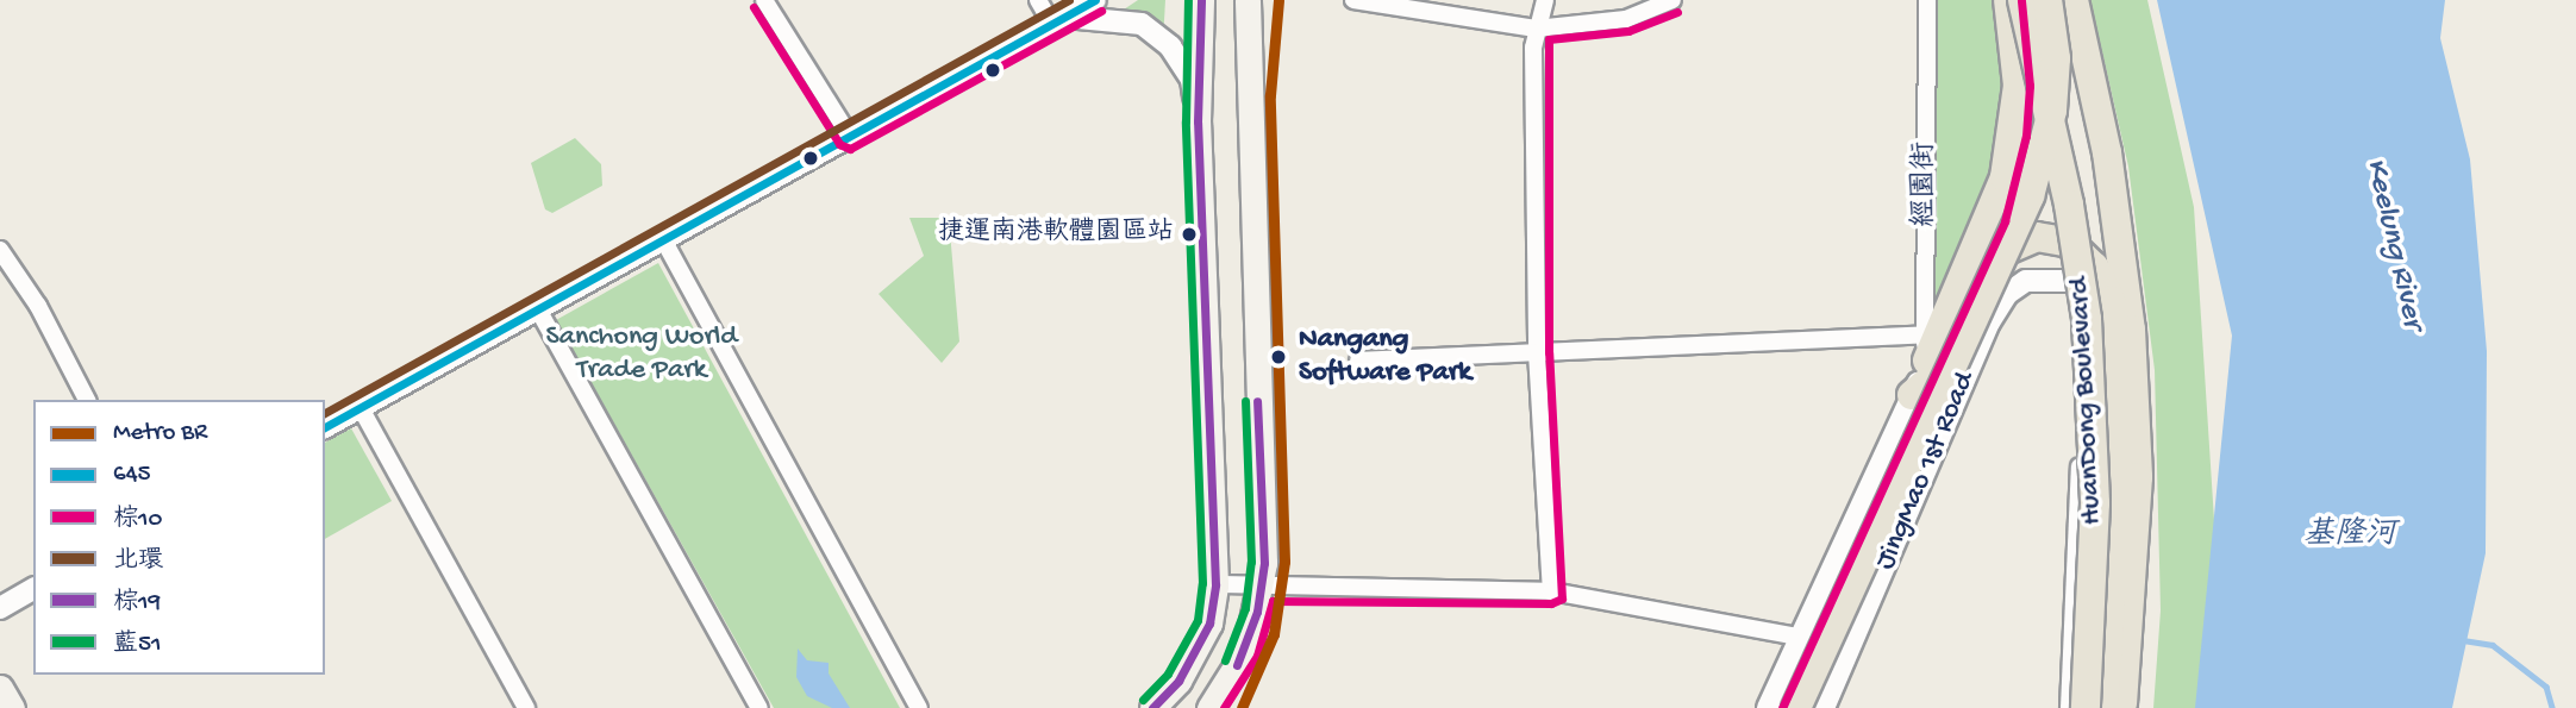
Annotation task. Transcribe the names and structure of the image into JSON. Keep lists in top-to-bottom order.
{
  "streets": {
    "highway": ["HuanDong Boulevard"],
    "street": ["經園街", "JingMao 1st Road"]
  },
  "crossings": [
    ["經園街", "JingMao 1st Road"]
  ],
  "water": ["Keelung River", "基隆河"],
  "parks": ["Sanchong World Trade Park"],
  "places": ["捷運南港軟體園區站", "Nangang Software Park"],
  "lines": [
    "metro line BR",
    "transit line 645",
    "transit line 棕10",
    "transit line 北環",
    "transit line 棕19",
    "transit line 藍51"
  ],
  "legend": [
    "Metro BR",
    "645",
    "棕10",
    "北環",
    "棕19",
    "藍51"
  ]
}
